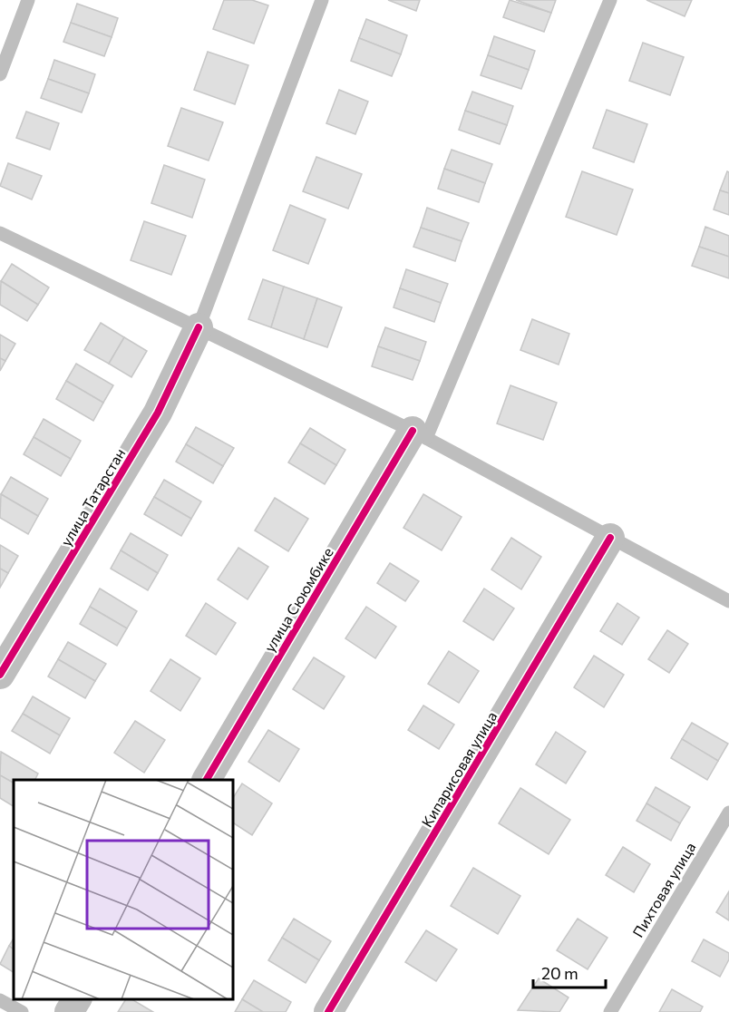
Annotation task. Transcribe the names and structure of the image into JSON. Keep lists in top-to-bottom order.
{
  "streets": {
    "street": ["улица Татарстан", "улица Сююмбике", "Кипарисовая улица"],
    "lane": ["Пихтовая улица"]
  },
  "scale_bar": "20 m"
}
